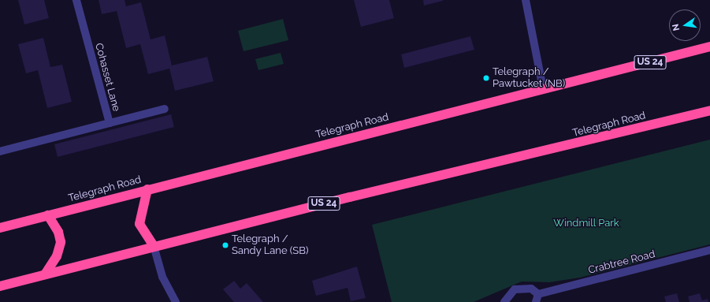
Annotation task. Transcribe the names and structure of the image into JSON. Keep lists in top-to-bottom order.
{
  "streets": {
    "highway": ["US 24", "Telegraph Road"],
    "street": ["Cohasset Lane", "Crabtree Road"]
  },
  "parks": ["Windmill Park"],
  "places": ["Telegraph / Pawtucket (NB)", "Telegraph / Sandy Lane (SB)"],
  "north": "left"
}
